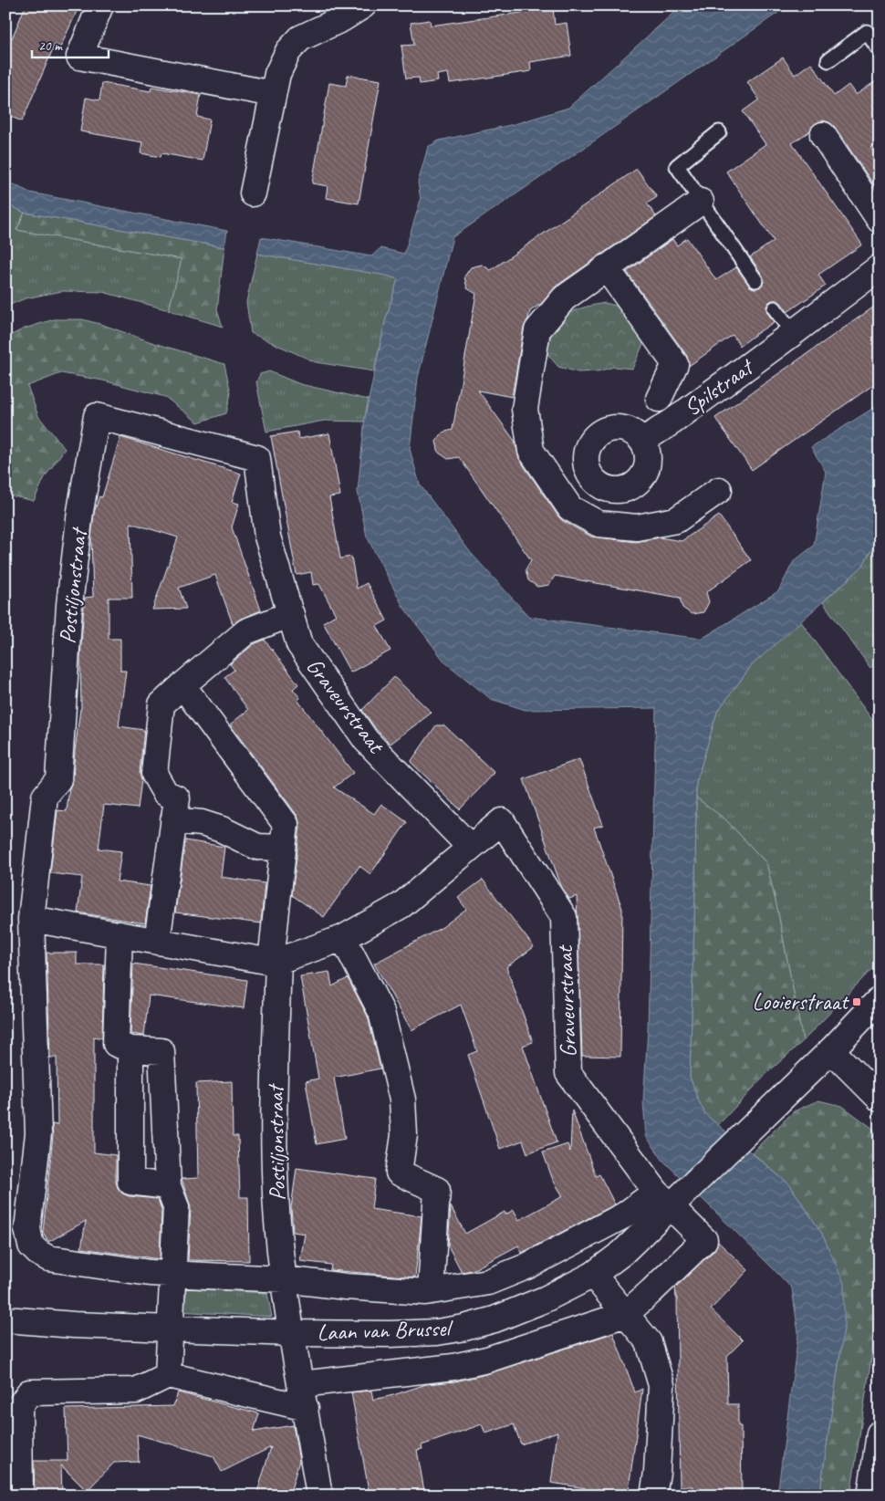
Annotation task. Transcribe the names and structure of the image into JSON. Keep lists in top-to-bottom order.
{
  "streets": {
    "street": [
      "Spilstraat",
      "Postiljonstraat",
      "Graveurstraat",
      "Laan van Brussel"
    ]
  },
  "crossings": [
    ["Postiljonstraat", "Graveurstraat"],
    ["Postiljonstraat", "Laan van Brussel"],
    ["Graveurstraat", "Laan van Brussel"]
  ],
  "places": {
    "transit": ["Looierstraat"]
  },
  "scale_bar": "20 m"
}
